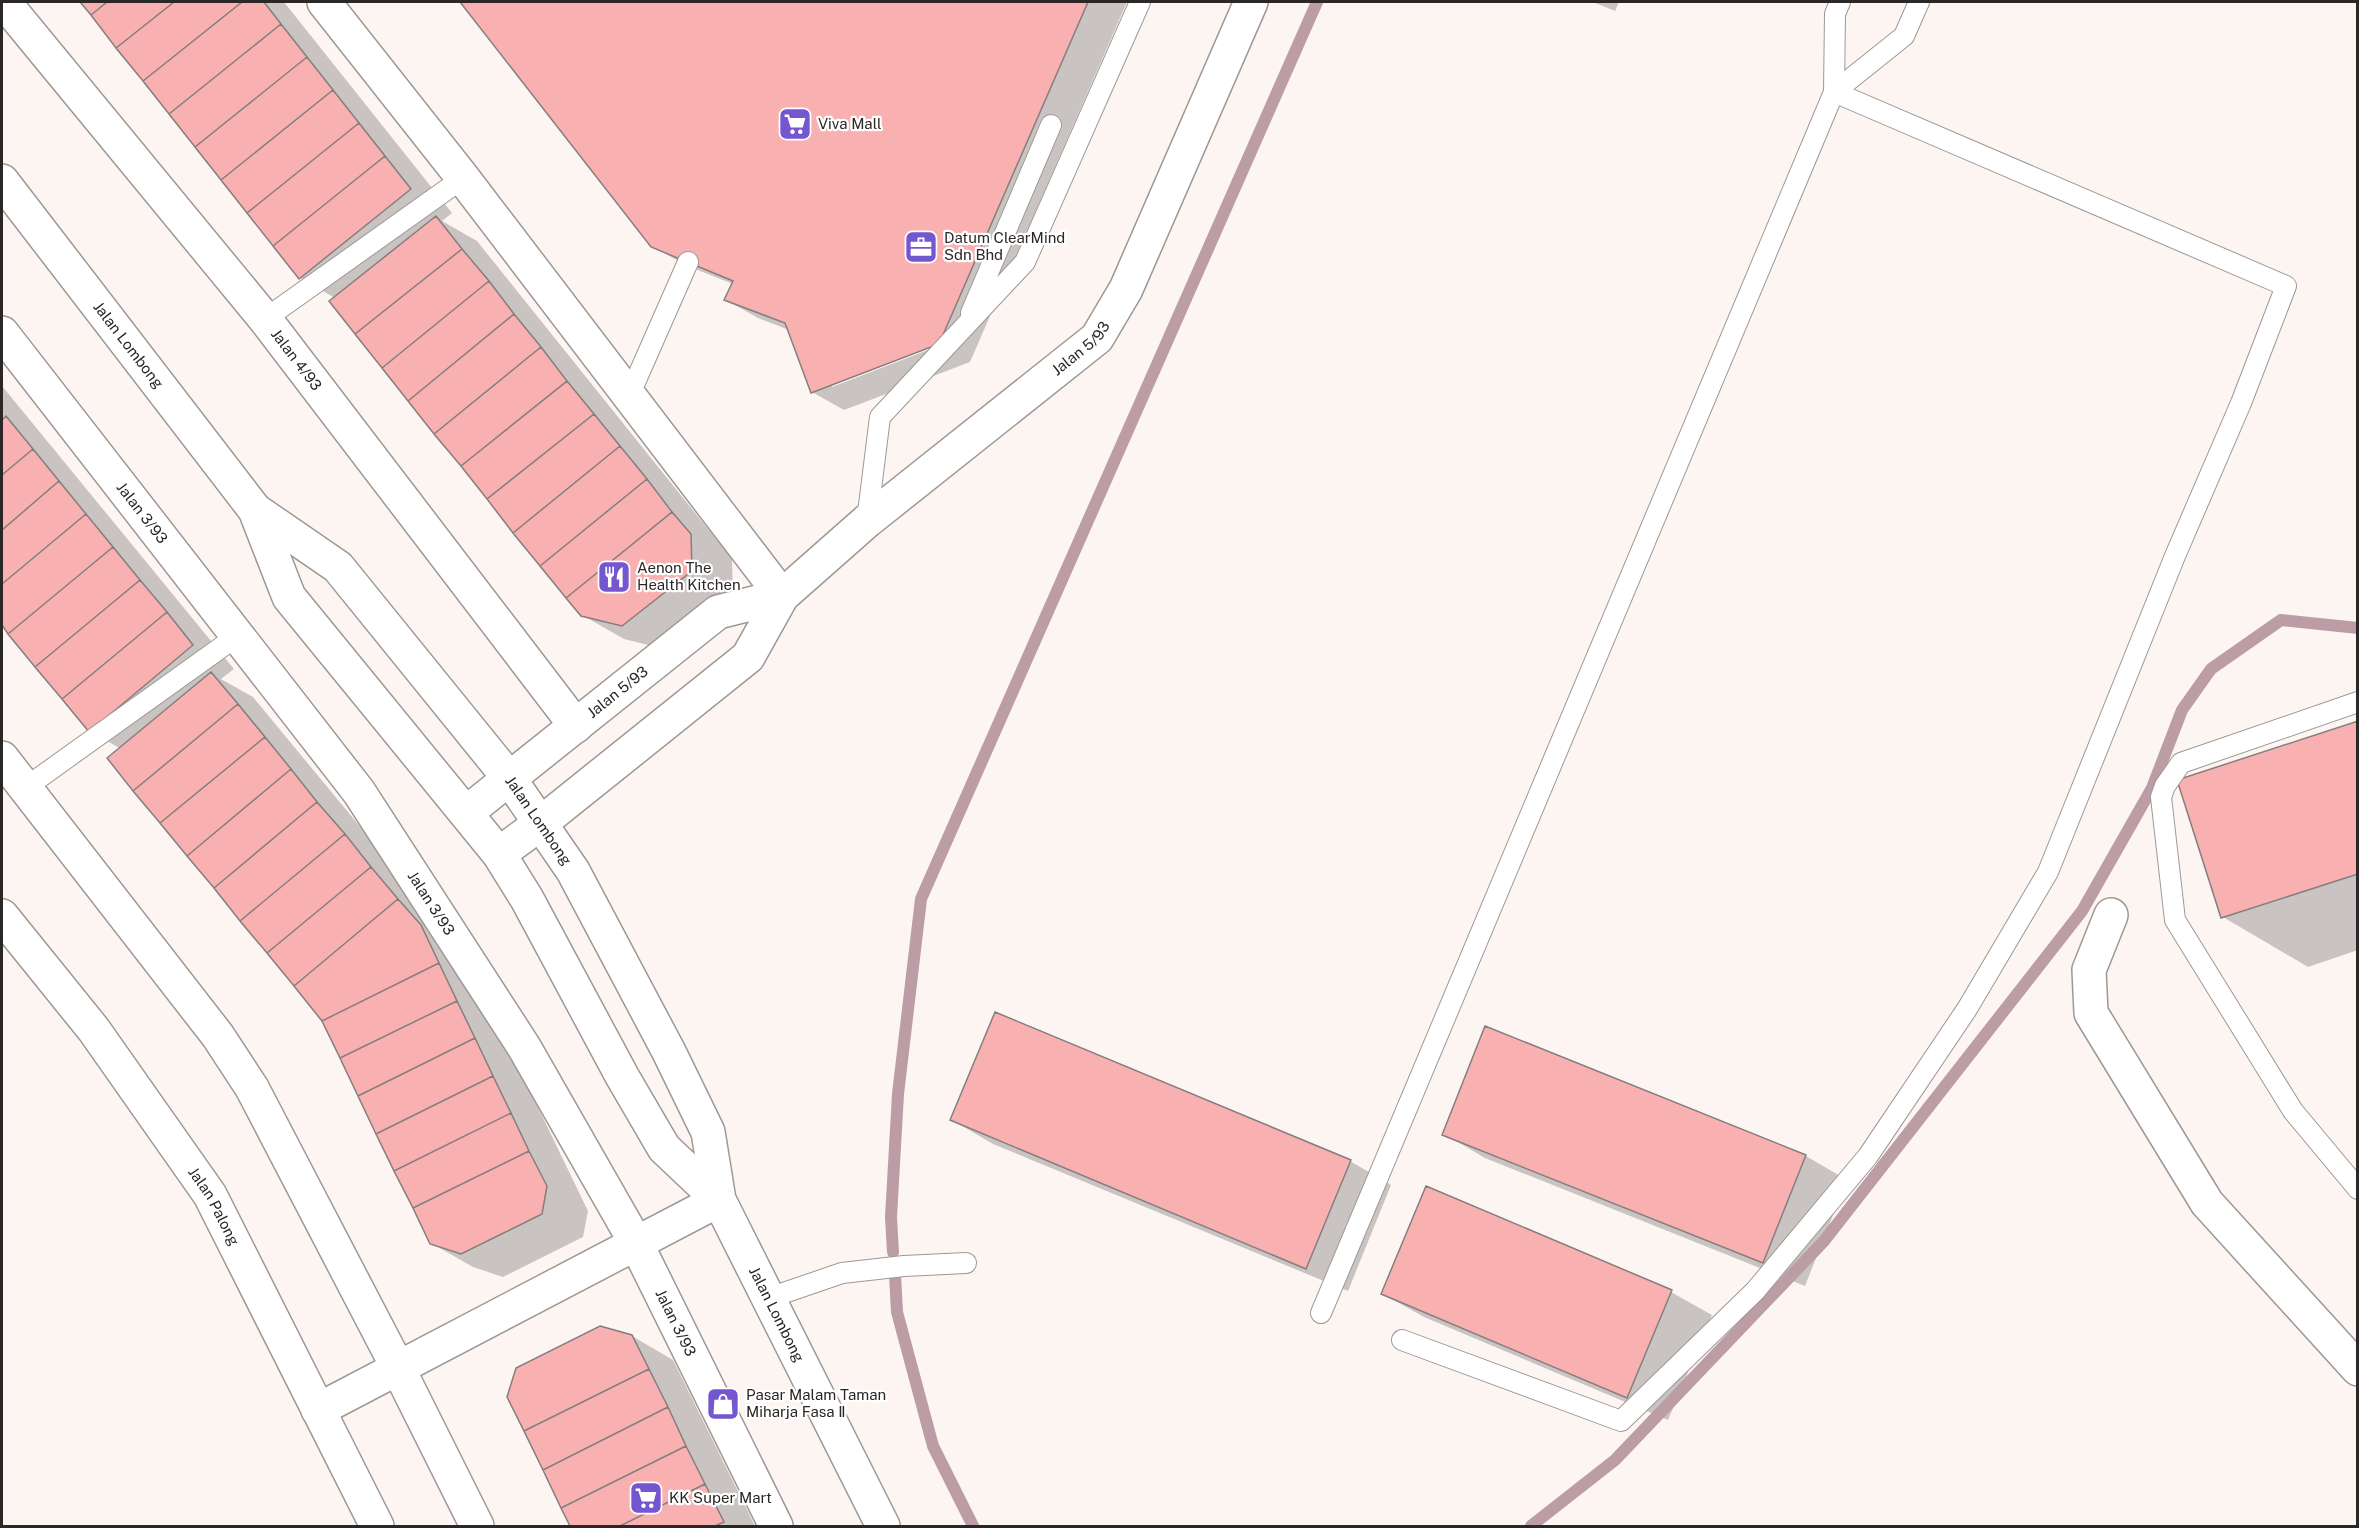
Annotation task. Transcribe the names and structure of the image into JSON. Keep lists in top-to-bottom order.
{
  "streets": {
    "street": [
      "Jalan Lombong",
      "Jalan 5/93",
      "Jalan 4/93",
      "Jalan 3/93",
      "Jalan Palong"
    ]
  },
  "crossings": [
    ["Jalan Lombong", "Jalan 5/93"],
    ["Jalan 5/93", "Jalan 4/93"]
  ],
  "places": {
    "supermarket": ["Viva Mall", "KK Super Mart"],
    "office": ["Datum ClearMind Sdn Bhd"],
    "restaurant": ["Aenon The Health Kitchen"],
    "shop": ["Pasar Malam Taman Miharja Fasa Ⅱ"]
  }
}
